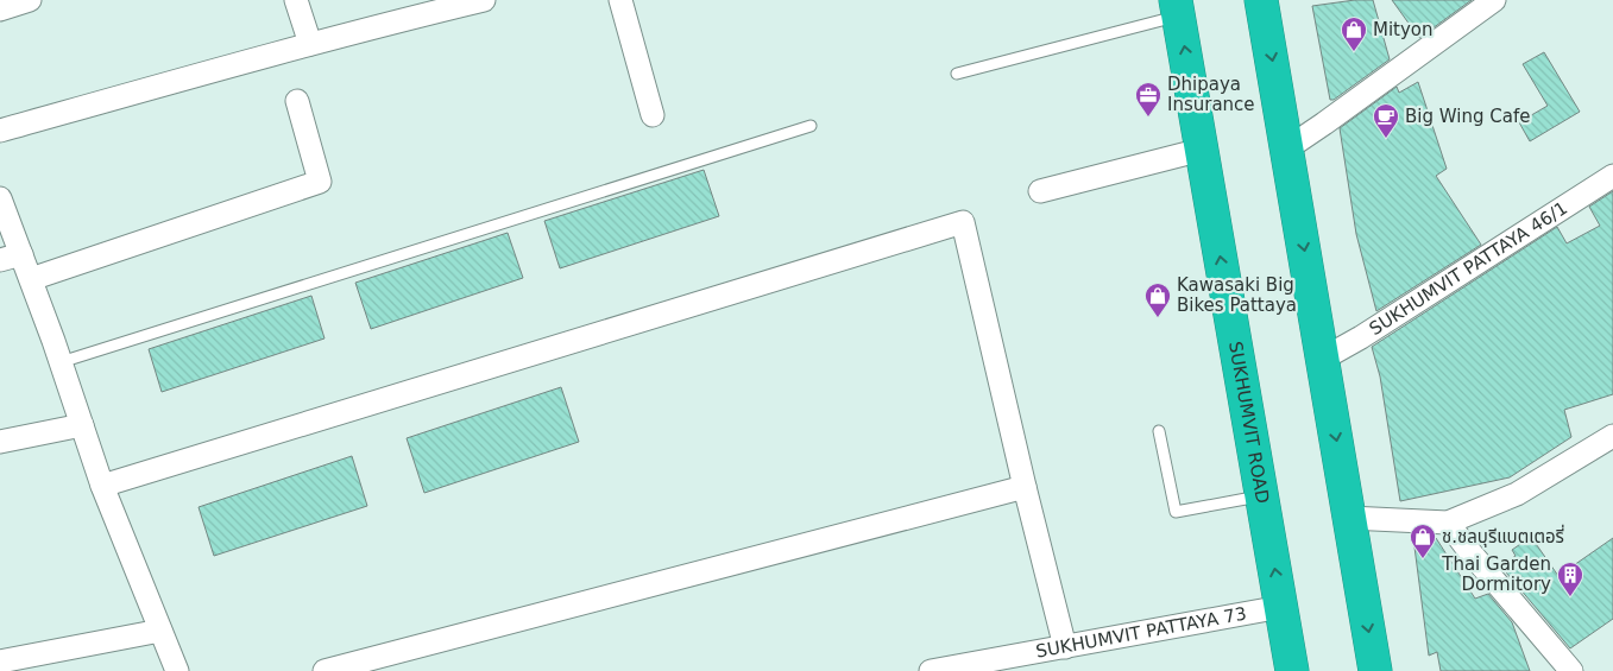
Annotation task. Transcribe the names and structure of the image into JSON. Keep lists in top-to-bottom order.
{
  "streets": {
    "highway": ["SUKHUMVIT ROAD"],
    "street": ["SUKHUMVIT PATTAYA 46/1", "SUKHUMVIT PATTAYA 73"]
  },
  "crossings": [
    ["SUKHUMVIT ROAD", "SUKHUMVIT PATTAYA 73"]
  ],
  "places": {
    "shop": ["Mityon", "Kawasaki Big Bikes Pattaya", "ช.ชลบุรีแบตเตอรี่"],
    "office": ["Dhipaya Insurance"],
    "cafe": ["Big Wing Cafe"],
    "building": ["Thai Garden Dormitory"]
  }
}
